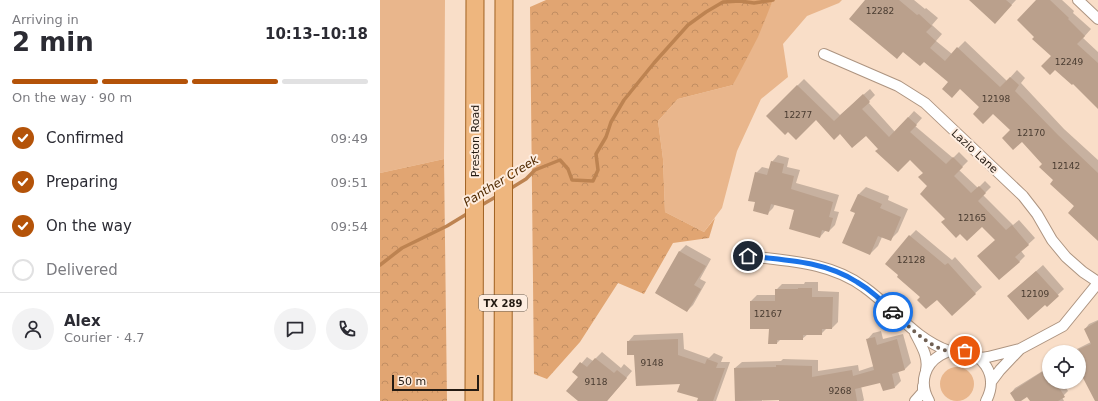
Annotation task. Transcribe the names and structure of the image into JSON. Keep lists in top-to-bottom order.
{
  "streets": {
    "main road": ["Preston Road", "TX 289"],
    "street": ["Lazio Lane"]
  },
  "water": ["Panther Creek"],
  "house_numbers": [
    "12282",
    "12249",
    "12198",
    "12277",
    "12170",
    "12142",
    "12165",
    "12128",
    "12109",
    "12167",
    "9148",
    "9118",
    "9268"
  ],
  "scale_bar": "50 m",
  "page": {
    "heading": ["2 min", "Arriving in", "10:13–10:18"],
    "panel": ["Alex", "Courier · 4.7"],
    "bar": "On the way · 90 m",
    "list": [
      ["Confirmed", "09:49"],
      ["Preparing", "09:51"],
      ["On the way", "09:54"],
      "Delivered"
    ],
    "scale": "50 m"
  }
}
